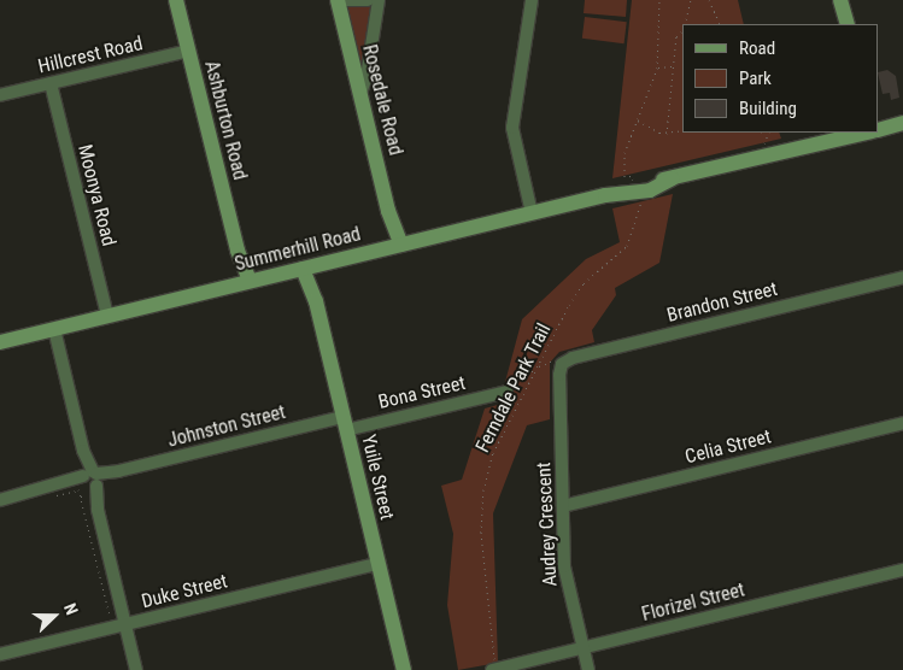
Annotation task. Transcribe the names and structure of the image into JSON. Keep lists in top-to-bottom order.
{
  "streets": {
    "street": [
      "Hillcrest Road",
      "Rosedale Road",
      "Ashburton Road",
      "Moonya Road",
      "Summerhill Road",
      "Brandon Street",
      "Bona Street",
      "Johnston Street",
      "Celia Street",
      "Yuile Street",
      "Audrey Crescent",
      "Duke Street",
      "Florizel Street"
    ],
    "path": ["Ferndale Park Trail"]
  },
  "crossings": [
    ["Hillcrest Road", "Ashburton Road"],
    ["Hillcrest Road", "Moonya Road"],
    ["Rosedale Road", "Summerhill Road"],
    ["Ashburton Road", "Summerhill Road"],
    ["Moonya Road", "Summerhill Road"],
    ["Summerhill Road", "Ferndale Park Trail"],
    ["Summerhill Road", "Yuile Street"],
    ["Brandon Street", "Audrey Crescent"],
    ["Ferndale Park Trail", "Florizel Street"],
    ["Bona Street", "Johnston Street"],
    ["Bona Street", "Yuile Street"],
    ["Johnston Street", "Yuile Street"],
    ["Celia Street", "Audrey Crescent"],
    ["Yuile Street", "Duke Street"],
    ["Audrey Crescent", "Florizel Street"]
  ],
  "legend": ["Road", "Park", "Building"],
  "north": "right"
}
